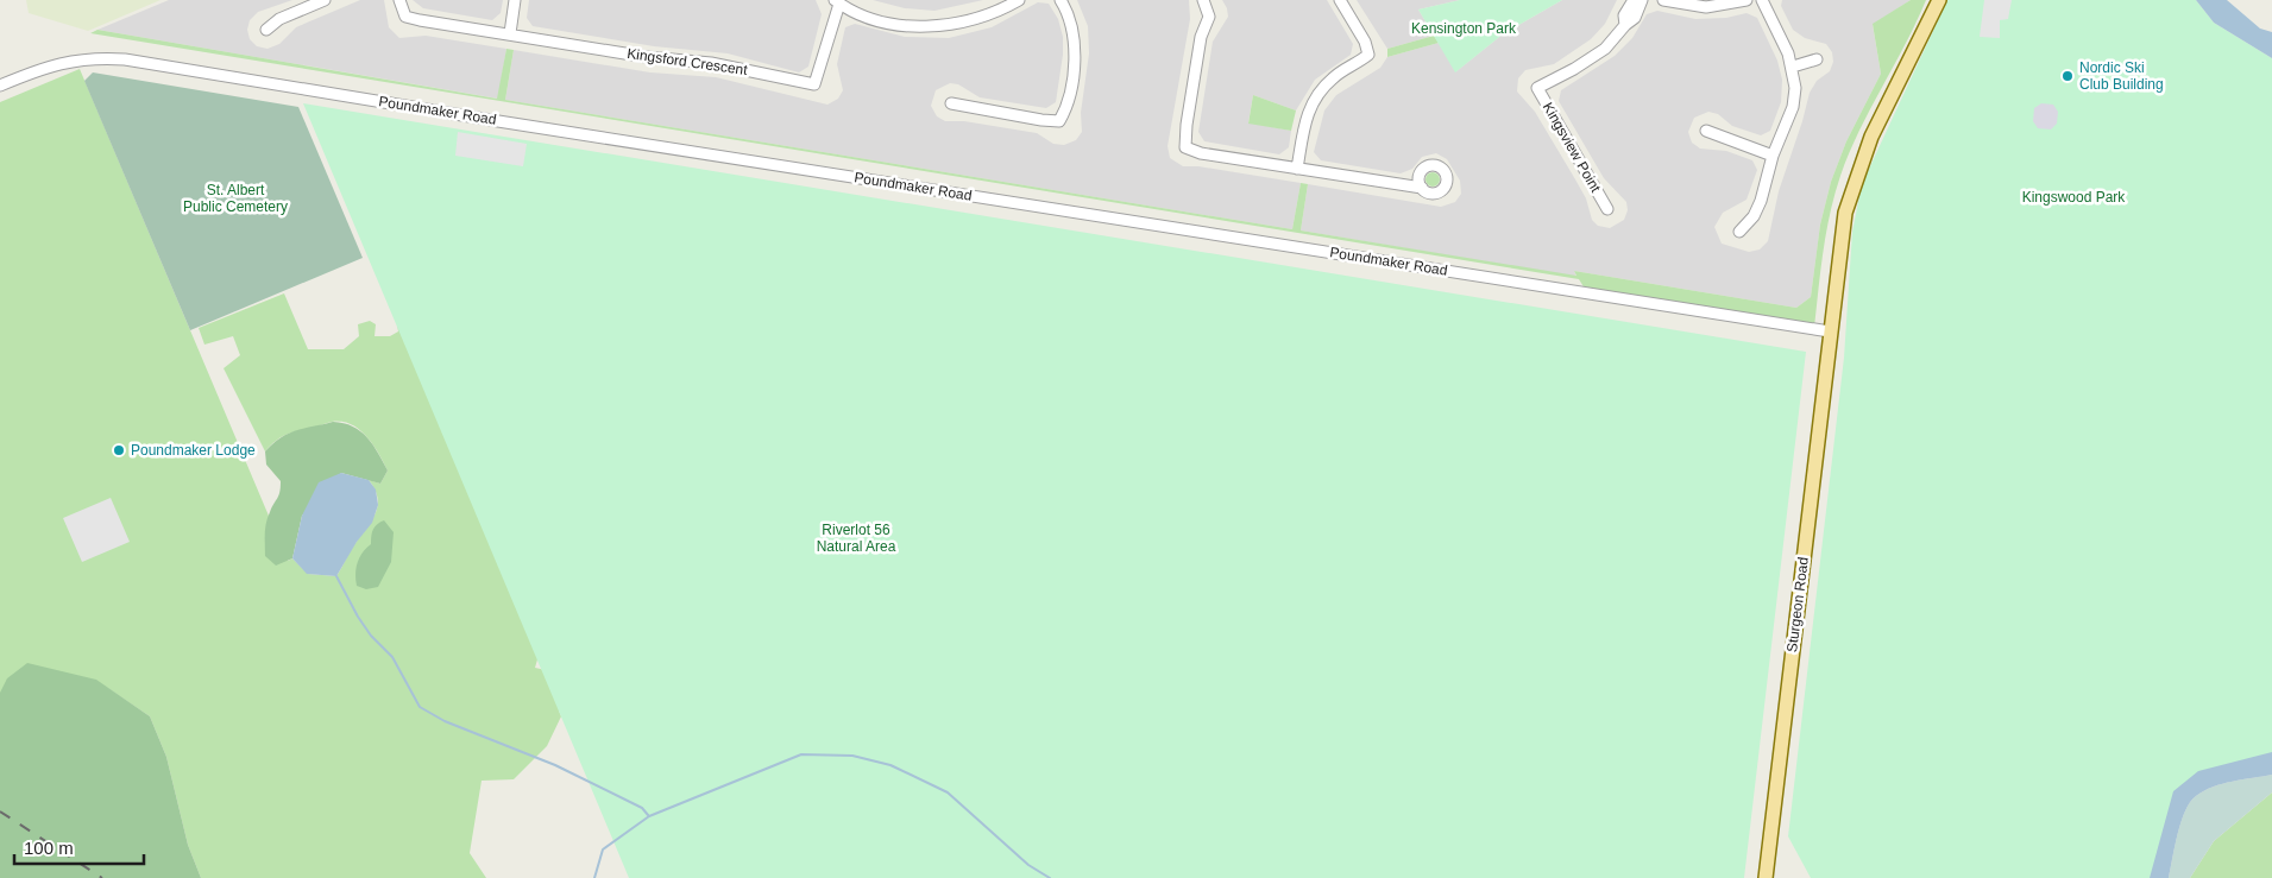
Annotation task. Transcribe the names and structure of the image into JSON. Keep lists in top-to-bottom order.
{
  "streets": {
    "main road": ["Sturgeon Road"],
    "street": ["Kingsford Crescent", "Poundmaker Road", "Kingsview Point"]
  },
  "crossings": [
    ["Poundmaker Road", "Sturgeon Road"]
  ],
  "parks": [
    "Kensington Park",
    "St. Albert Public Cemetery",
    "Kingswood Park",
    "Riverlot 56 Natural Area"
  ],
  "places": ["Nordic Ski Club Building", "Poundmaker Lodge"],
  "scale_bar": "100 m"
}
